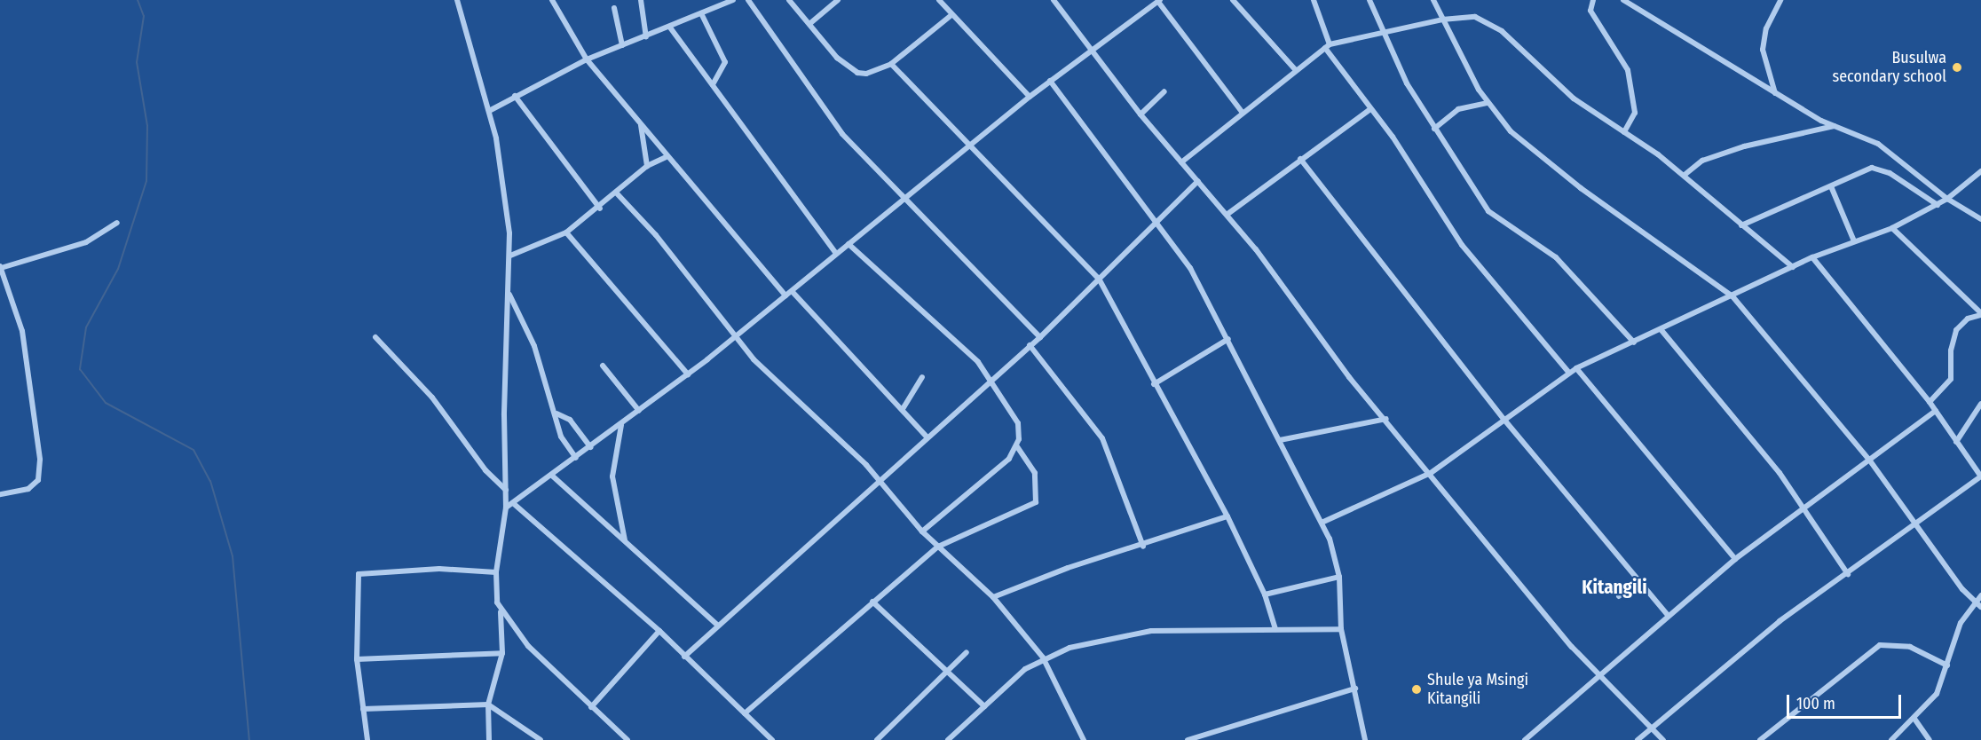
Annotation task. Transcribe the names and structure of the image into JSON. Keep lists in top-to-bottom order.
{
  "districts": ["Kitangili"],
  "places": ["Busulwa secondary school", "Shule ya Msingi Kitangili"],
  "scale_bar": "100 m"
}
